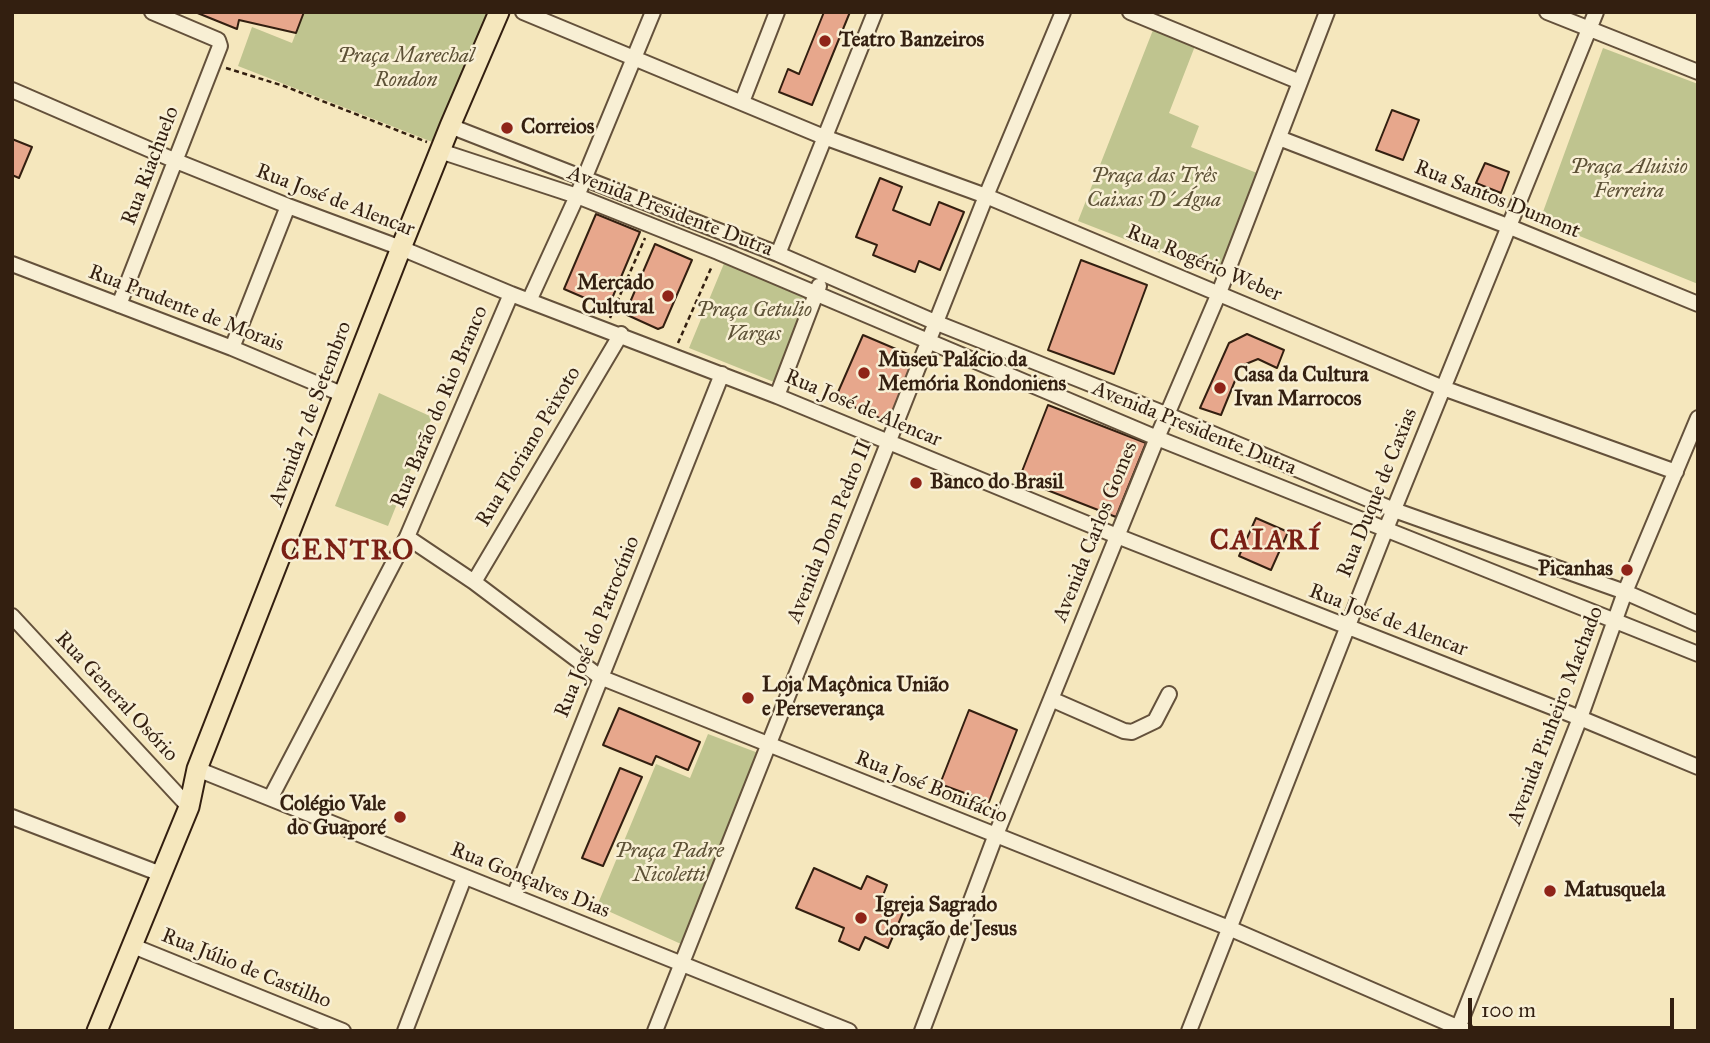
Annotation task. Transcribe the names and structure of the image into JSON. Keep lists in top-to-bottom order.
{
  "streets": {
    "main road": ["Avenida 7 de Setembro"],
    "street": [
      "Rua Riachuelo",
      "Rua Santos Dumont",
      "Rua José de Alencar",
      "Avenida Presidente Dutra",
      "Rua Rogério Weber",
      "Rua Prudente de Morais",
      "Rua Barão do Rio Branco",
      "Rua Floriano Peixoto",
      "Rua Duque de Caxias",
      "Avenida Dom Pedro II",
      "Avenida Carlos Gomes",
      "Rua José do Patrocínio",
      "Rua General Osório",
      "Avenida Pinheiro Machado",
      "Rua José Bonifácio",
      "Rua Gonçalves Dias",
      "Rua Júlio de Castilho"
    ]
  },
  "crossings": [
    ["Rua Riachuelo", "Rua José de Alencar"],
    ["Rua Riachuelo", "Rua Prudente de Morais"],
    ["Rua Santos Dumont", "Rua Duque de Caxias"],
    ["Rua Santos Dumont", "Avenida Carlos Gomes"],
    ["Rua José de Alencar", "Rua Barão do Rio Branco"],
    ["Rua José de Alencar", "Avenida 7 de Setembro"],
    ["Rua José de Alencar", "Rua Floriano Peixoto"],
    ["Rua José de Alencar", "Rua Duque de Caxias"],
    ["Rua José de Alencar", "Avenida Dom Pedro II"],
    ["Rua José de Alencar", "Avenida Carlos Gomes"],
    ["Rua José de Alencar", "Rua José do Patrocínio"],
    ["Rua José de Alencar", "Avenida Pinheiro Machado"],
    ["Avenida Presidente Dutra", "Avenida 7 de Setembro"],
    ["Avenida Presidente Dutra", "Rua Duque de Caxias"],
    ["Avenida Presidente Dutra", "Avenida Dom Pedro II"],
    ["Avenida Presidente Dutra", "Avenida Carlos Gomes"],
    ["Avenida Presidente Dutra", "Avenida Pinheiro Machado"],
    ["Rua Rogério Weber", "Rua Duque de Caxias"],
    ["Rua Rogério Weber", "Avenida Dom Pedro II"],
    ["Rua Rogério Weber", "Avenida Carlos Gomes"],
    ["Rua Rogério Weber", "Avenida Pinheiro Machado"],
    ["Rua Prudente de Morais", "Avenida 7 de Setembro"],
    ["Rua Barão do Rio Branco", "Rua José Bonifácio"],
    ["Rua Barão do Rio Branco", "Rua Gonçalves Dias"],
    ["Avenida 7 de Setembro", "Rua General Osório"],
    ["Avenida 7 de Setembro", "Rua Gonçalves Dias"],
    ["Avenida 7 de Setembro", "Rua Júlio de Castilho"],
    ["Rua Floriano Peixoto", "Rua José Bonifácio"],
    ["Rua Duque de Caxias", "Rua José Bonifácio"],
    ["Avenida Dom Pedro II", "Rua José Bonifácio"],
    ["Avenida Dom Pedro II", "Rua Gonçalves Dias"],
    ["Avenida Carlos Gomes", "Rua José Bonifácio"],
    ["Rua José do Patrocínio", "Rua José Bonifácio"],
    ["Rua José do Patrocínio", "Rua Gonçalves Dias"],
    ["Avenida Pinheiro Machado", "Rua José Bonifácio"]
  ],
  "districts": ["CAIARÍ", "CENTRO"],
  "parks": [
    "Praça Marechal Rondon",
    "Praça Aluisio Ferreira",
    "Praça das Três Caixas D´Água",
    "Praça Getulio Vargas",
    "Praça Padre Nicoletti"
  ],
  "places": [
    "Teatro Banzeiros",
    "Correios",
    "Mercado Cultural",
    "Museu Palácio da Memória Rondoniens",
    "Casa da Cultura Ivan Marrocos",
    "Banco do Brasil",
    "Picanhas",
    "Loja Maçônica União e Perseverança",
    "Colégio Vale do Guaporé",
    "Matusquela",
    "Igreja Sagrado Coração de Jesus"
  ],
  "scale_bar": "100 m"
}
